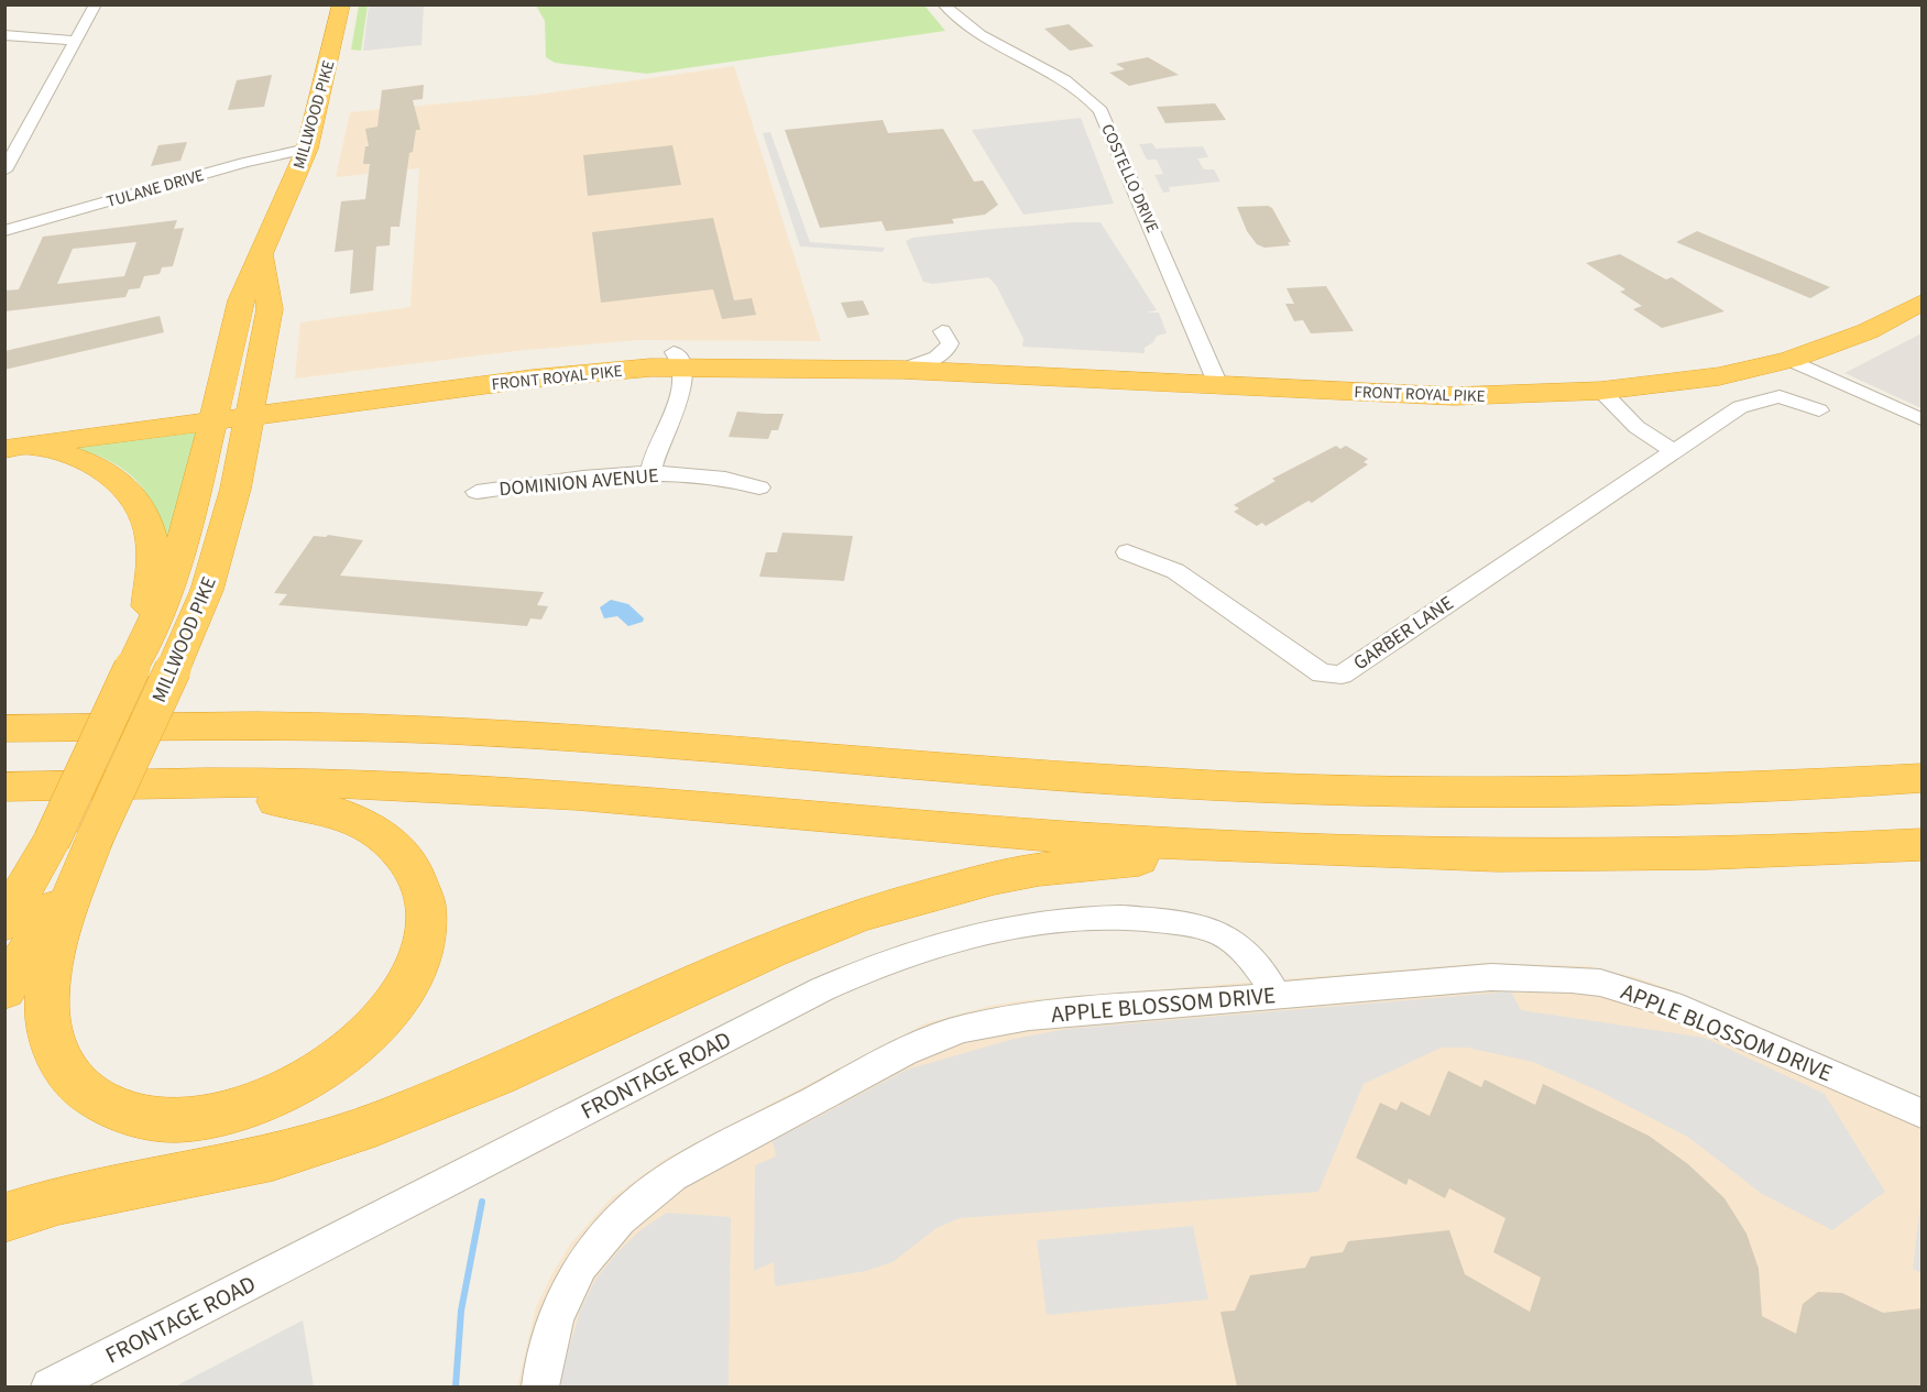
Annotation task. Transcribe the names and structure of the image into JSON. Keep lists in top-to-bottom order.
{
  "streets": {
    "highway": ["MILLWOOD PIKE", "FRONT ROYAL PIKE"],
    "street": [
      "COSTELLO DRIVE",
      "TULANE DRIVE",
      "DOMINION AVENUE",
      "GARBER LANE",
      "APPLE BLOSSOM DRIVE",
      "FRONTAGE ROAD"
    ]
  },
  "crossings": [
    ["MILLWOOD PIKE", "TULANE DRIVE"],
    ["MILLWOOD PIKE", "FRONT ROYAL PIKE"],
    ["COSTELLO DRIVE", "FRONT ROYAL PIKE"],
    ["APPLE BLOSSOM DRIVE", "FRONTAGE ROAD"]
  ]
}
